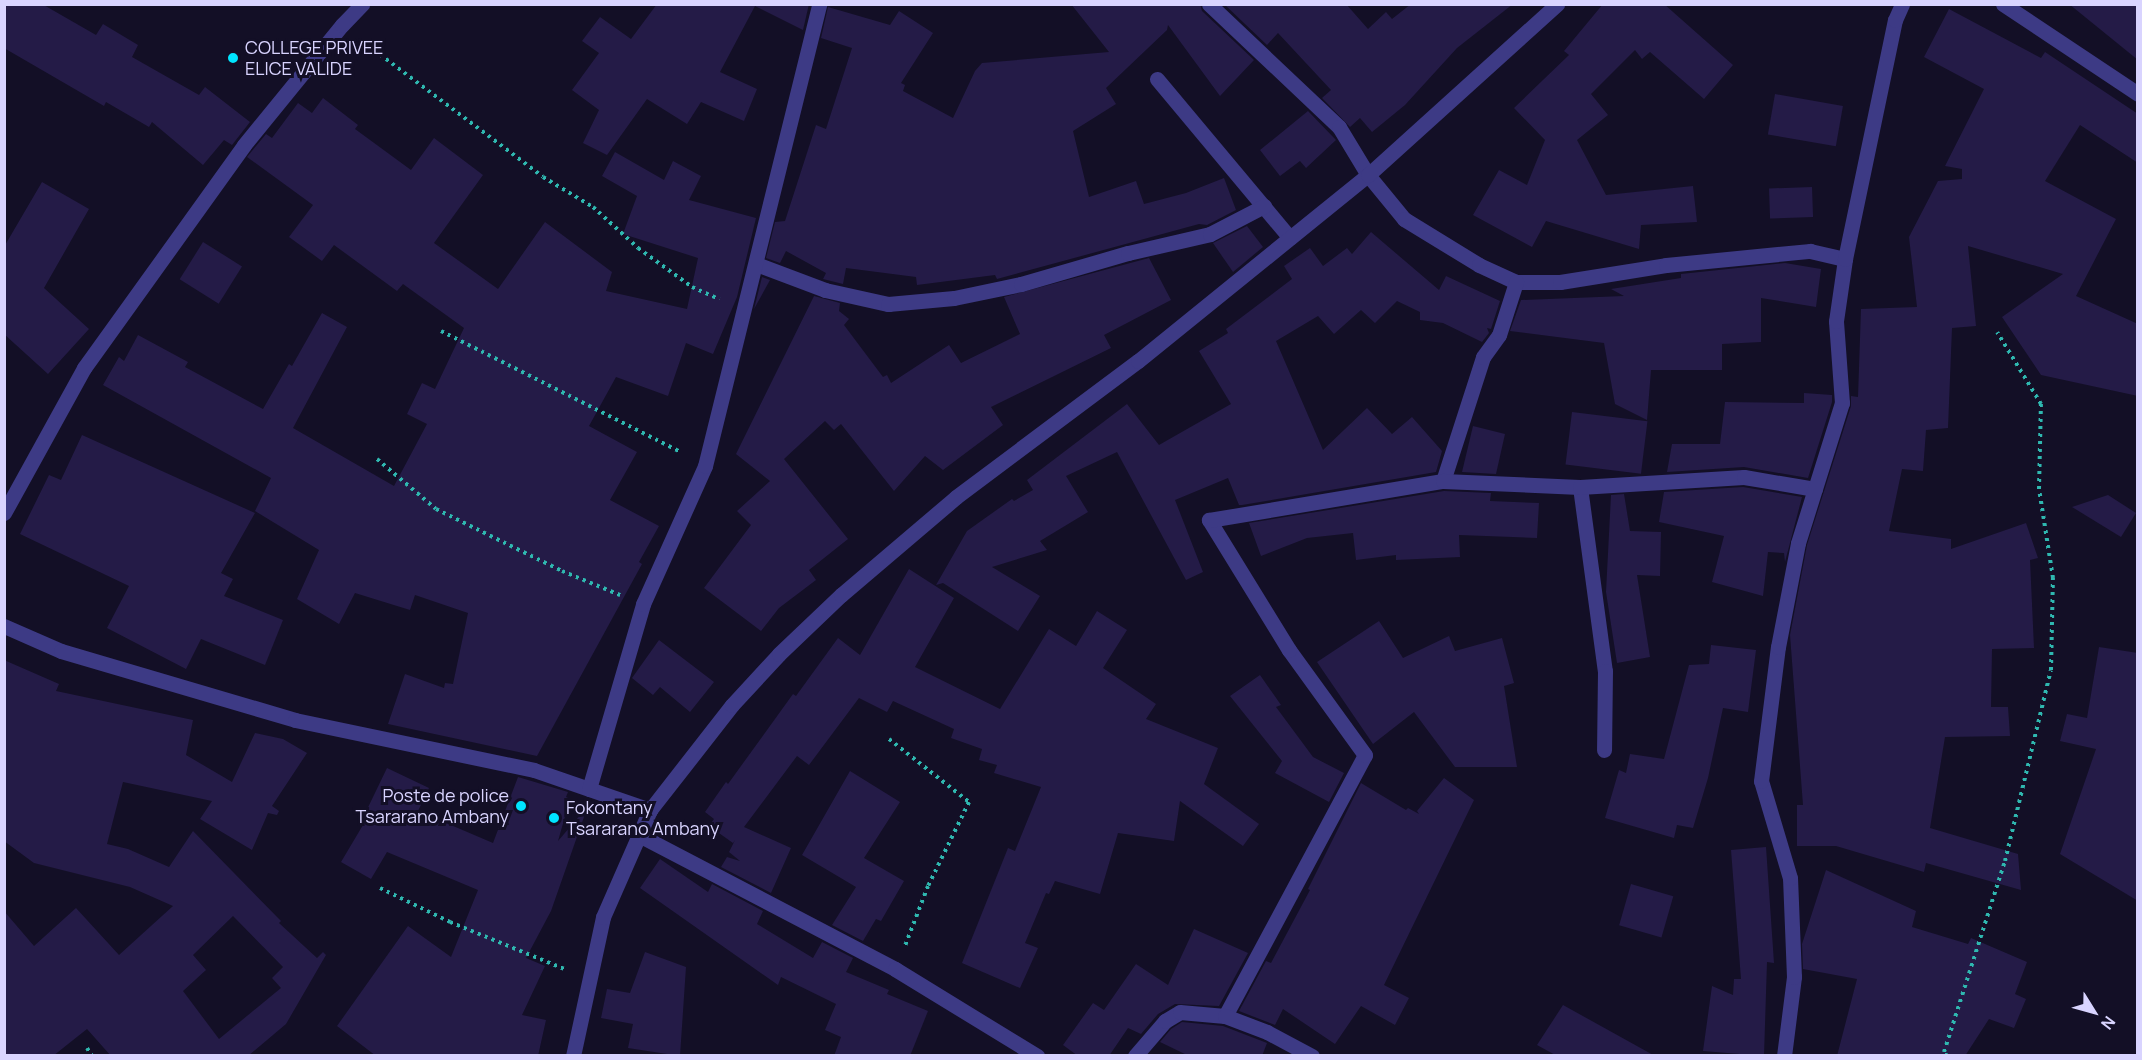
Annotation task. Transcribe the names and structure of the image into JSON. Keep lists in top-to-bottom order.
{
  "places": ["COLLEGE PRIVEE ELICE VALIDE", "Poste de police Tsararano Ambany", "Fokontany Tsararano Ambany"],
  "north": "bottom right"
}
